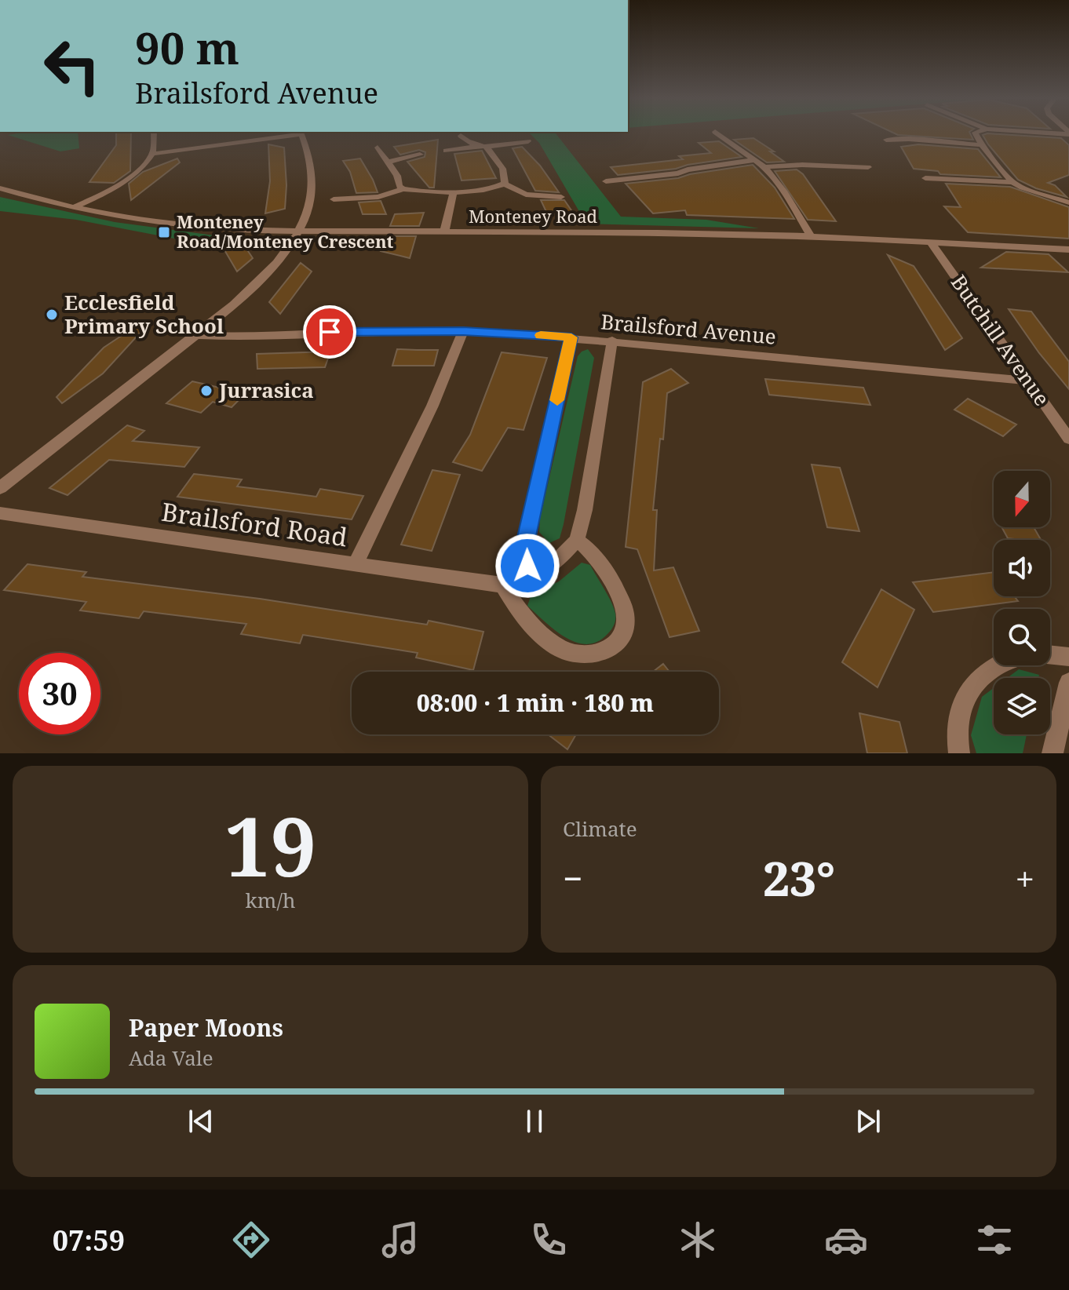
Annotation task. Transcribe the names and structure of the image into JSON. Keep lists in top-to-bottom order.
{
  "streets": {
    "street": [
      "Monteney Road",
      "Brailsford Avenue",
      "Butchill Avenue",
      "Brailsford Road"
    ]
  },
  "crossings": [
    ["Monteney Road", "Butchill Avenue"],
    ["Brailsford Avenue", "Butchill Avenue"],
    ["Brailsford Avenue", "Brailsford Road"]
  ],
  "places": {
    "transit": ["Monteney Road/Monteney Crescent"],
    "other": ["Ecclesfield Primary School", "Jurrasica"]
  },
  "north": "bottom",
  "page": {
    "turn": ["90 m", "Brailsford Avenue"],
    "limit": "30",
    "trip": "08:00 · 1 min · 180 m",
    "tile": [
      ["19", "km/h"],
      "Climate"
    ],
    "heat": ["−", "23°", "+"],
    "song": ["Paper Moons", "Ada Vale"],
    "tabs": "07:59"
  }
}
